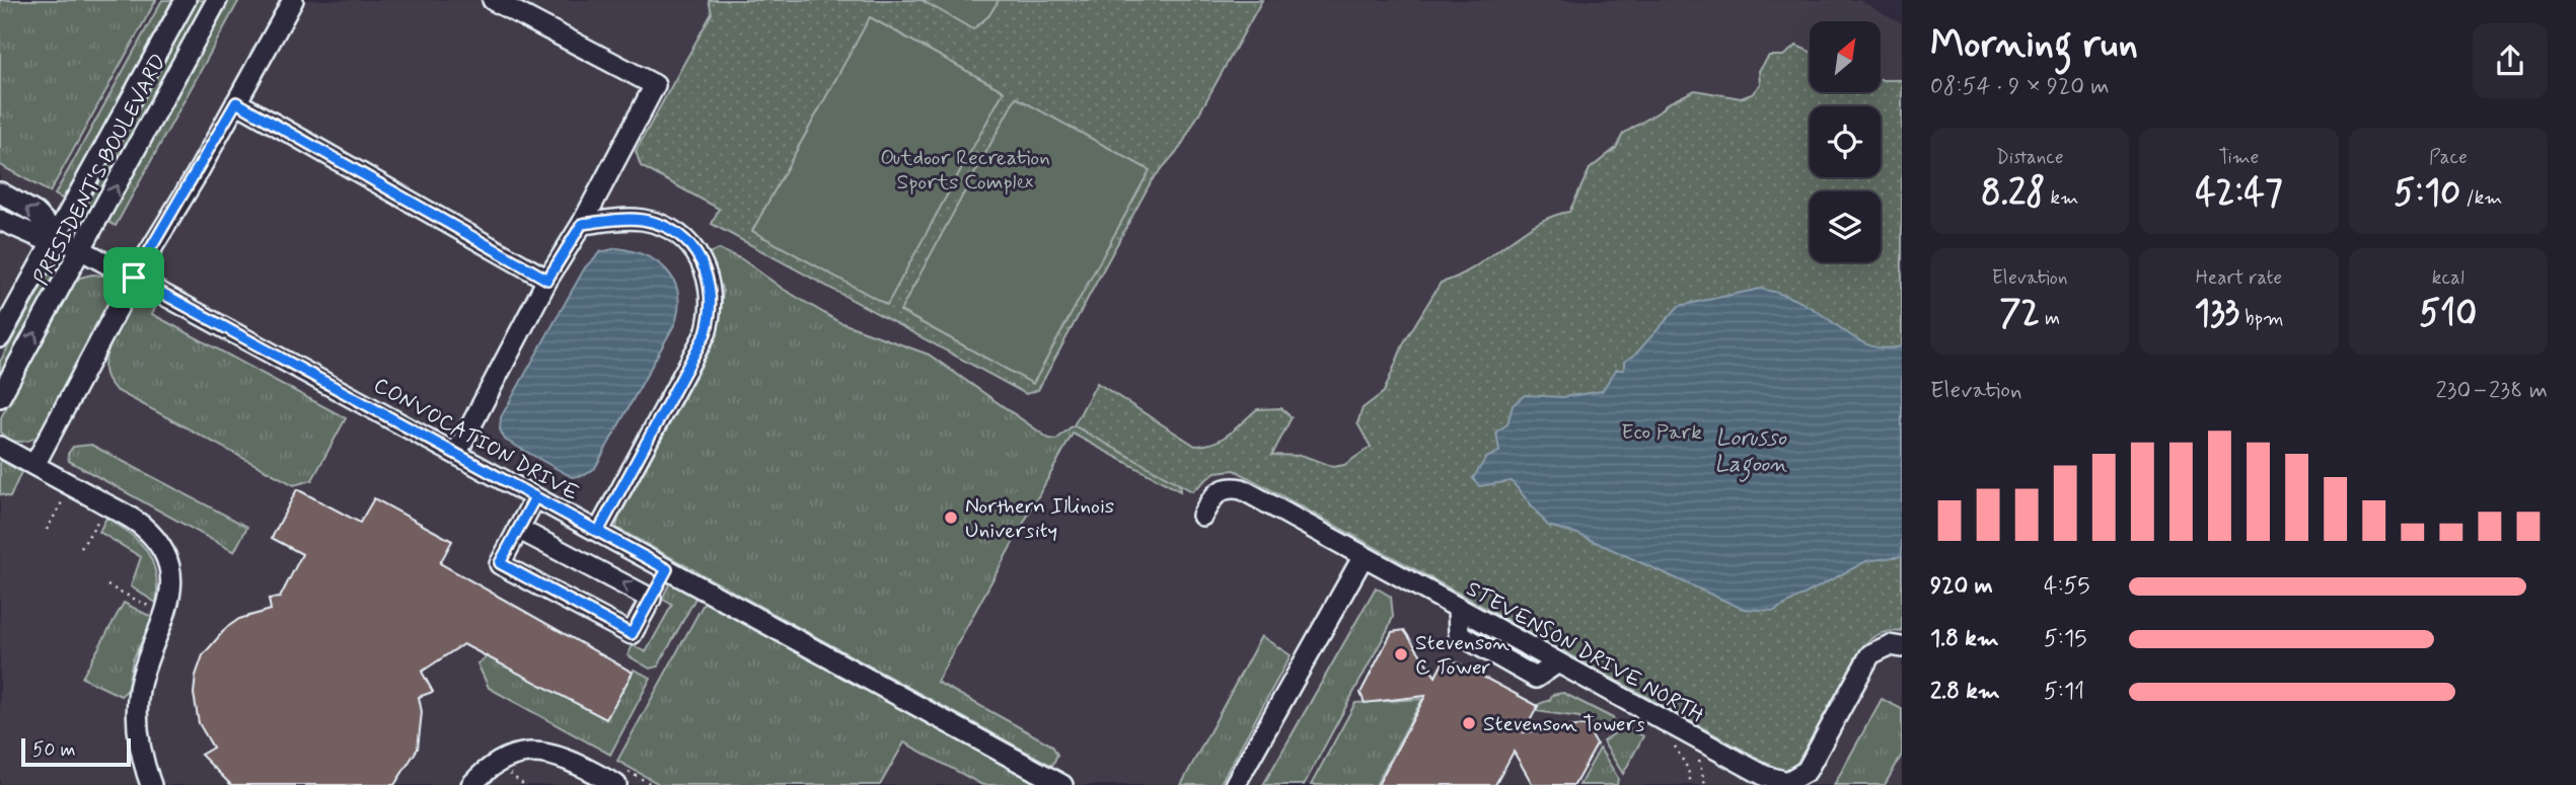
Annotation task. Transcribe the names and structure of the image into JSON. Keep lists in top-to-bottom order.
{
  "streets": {
    "street": ["PRESIDENT'S BOULEVARD", "CONVOCATION DRIVE", "STEVENSON DRIVE NORTH"]
  },
  "crossings": [
    ["PRESIDENT'S BOULEVARD", "CONVOCATION DRIVE"]
  ],
  "water": ["Lorusso Lagoon"],
  "parks": ["Outdoor Recreation Sports Complex", "Eco Park"],
  "places": ["Northern Illinois University", "Stevenson C Tower", "Stevenson Towers"],
  "scale_bar": "50 m",
  "north": "top right",
  "page": {
    "heading": ["Morning run", "08:54 · 9 × 920 m"],
    "stats": [
      ["Distance", "8.28 km"],
      ["Time", "42:47"],
      ["Pace", "5:10 /km"],
      ["Elevation", "72 m"],
      ["Heart rate", "133 bpm"],
      ["kcal", "510"]
    ],
    "chart": ["Elevation", "230–238 m"],
    "list": [
      {
        "name": "920 m",
        "note": "4:55"
      },
      {
        "name": "1.8 km",
        "note": "5:15"
      },
      {
        "name": "2.8 km",
        "note": "5:11"
      }
    ],
    "scale": "50 m"
  }
}
